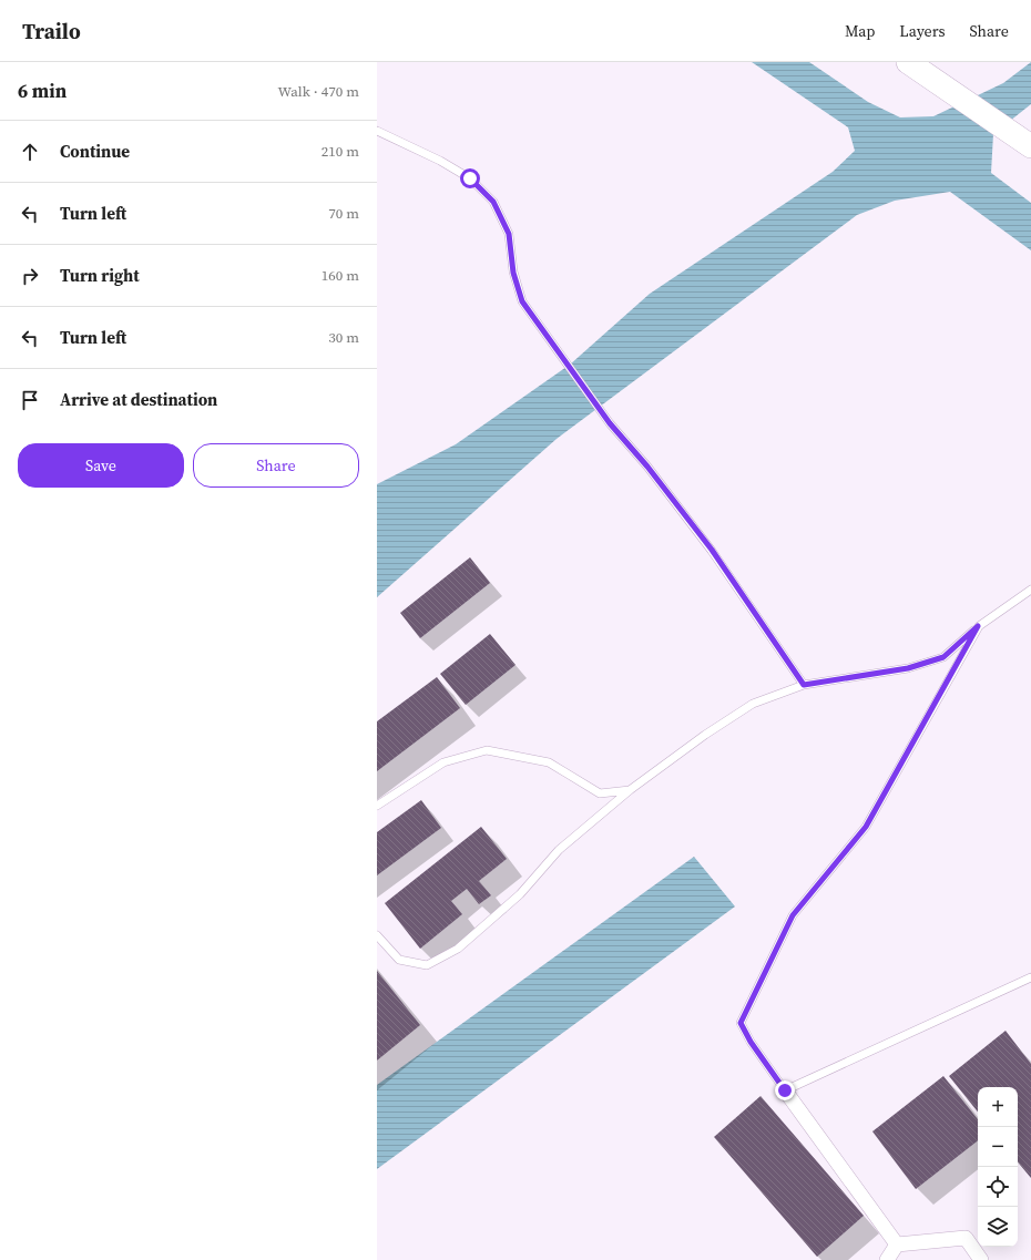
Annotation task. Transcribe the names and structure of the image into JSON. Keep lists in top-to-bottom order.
{
  "page": {
    "header": "Trailo",
    "nav": ["Map", "Layers", "Share"],
    "heading": ["6 min", "Walk · 470 m"],
    "list": [
      ["Continue", "210 m"],
      ["Turn left", "70 m"],
      ["Turn right", "160 m"],
      ["Turn left", "30 m"],
      "Arrive at destination"
    ],
    "buttons": ["Save", "Share"],
    "map_buttons": ["+", "−"]
  }
}
